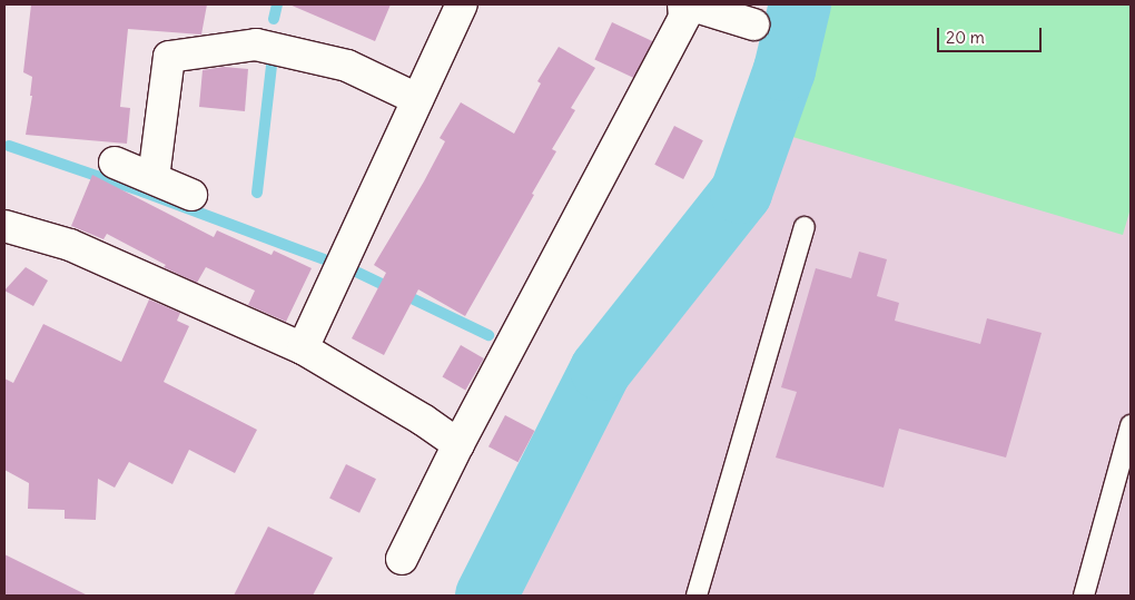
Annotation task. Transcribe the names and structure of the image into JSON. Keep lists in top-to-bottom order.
{
  "scale_bar": "20 m"
}
